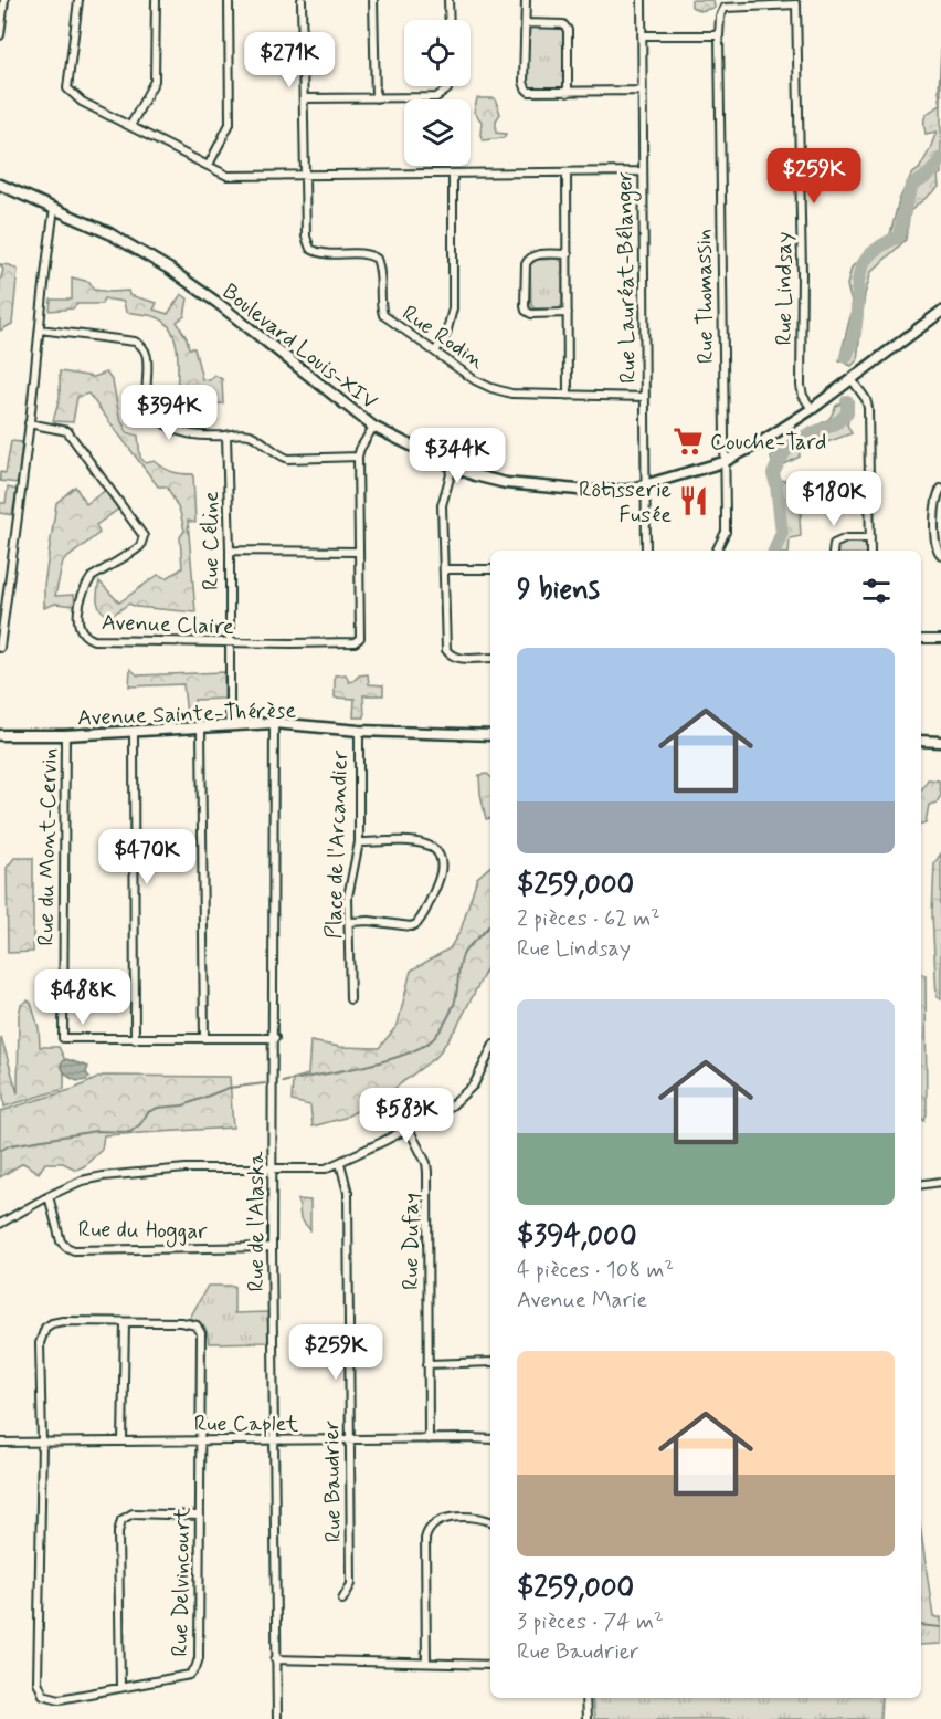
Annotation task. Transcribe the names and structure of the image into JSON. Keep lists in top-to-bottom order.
{
  "streets": {
    "main road": ["Boulevard Louis-XIV", "Avenue Sainte-Thérèse"],
    "street": [
      "Rue Lauréat-Bélanger",
      "Rue Lindsay",
      "Rue Thomassin",
      "Rue Rodin",
      "Rue Céline",
      "Avenue Claire",
      "Place de l'Arcandier",
      "Rue du Mont-Cervin",
      "Rue de l'Alaska",
      "Rue du Hoggar",
      "Rue Dufay",
      "Rue Caplet",
      "Rue Baudrier",
      "Rue Delvincourt"
    ]
  },
  "crossings": [
    ["Rue Lauréat-Bélanger", "Rue Rodin"],
    ["Rue Lauréat-Bélanger", "Boulevard Louis-XIV"],
    ["Rue Lindsay", "Rue Thomassin"],
    ["Rue Lindsay", "Boulevard Louis-XIV"],
    ["Rue Thomassin", "Boulevard Louis-XIV"],
    ["Rue Céline", "Avenue Claire"],
    ["Rue Céline", "Avenue Sainte-Thérèse"],
    ["Avenue Sainte-Thérèse", "Place de l'Arcandier"],
    ["Avenue Sainte-Thérèse", "Rue du Mont-Cervin"],
    ["Avenue Sainte-Thérèse", "Rue de l'Alaska"],
    ["Rue de l'Alaska", "Rue du Hoggar"],
    ["Rue de l'Alaska", "Rue Caplet"],
    ["Rue Dufay", "Rue Caplet"],
    ["Rue Caplet", "Rue Baudrier"],
    ["Rue Caplet", "Rue Delvincourt"]
  ],
  "places": {
    "supermarket": ["Couche-Tard"],
    "restaurant": ["Rôtisserie Fusée"]
  },
  "page": {
    "price": [
      "$271K",
      "$259K",
      "$394K",
      "$344K",
      "$180K",
      "$470K",
      "$488K",
      "$583K",
      "$259K"
    ],
    "heading": "9 biens",
    "list": [
      {
        "name": "$259,000",
        "note": "2 pièces · 62 m² · Rue Lindsay"
      },
      {
        "name": "$394,000",
        "note": "4 pièces · 108 m² · Avenue Marie"
      },
      {
        "name": "$259,000",
        "note": "3 pièces · 74 m² · Rue Baudrier"
      }
    ]
  }
}
